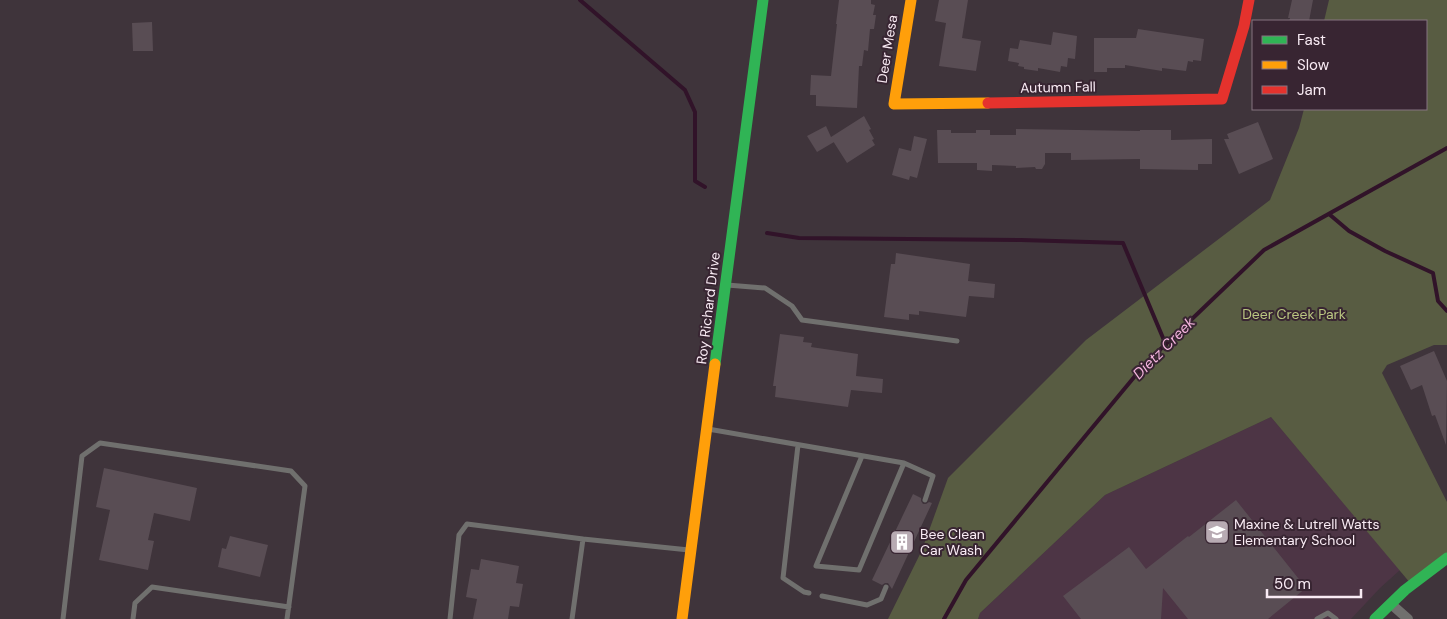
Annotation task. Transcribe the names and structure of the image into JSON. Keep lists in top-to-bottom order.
{
  "streets": {
    "street": ["Deer Mesa", "Autumn Fall", "Roy Richard Drive"]
  },
  "crossings": [
    ["Deer Mesa", "Autumn Fall"]
  ],
  "water": ["Dietz Creek"],
  "parks": ["Deer Creek Park"],
  "places": {
    "school or university": ["Maxine & Lutrell Watts Elementary School"],
    "building": ["Bee Clean Car Wash"]
  },
  "legend": ["Fast", "Slow", "Jam"],
  "scale_bar": "50 m"
}
